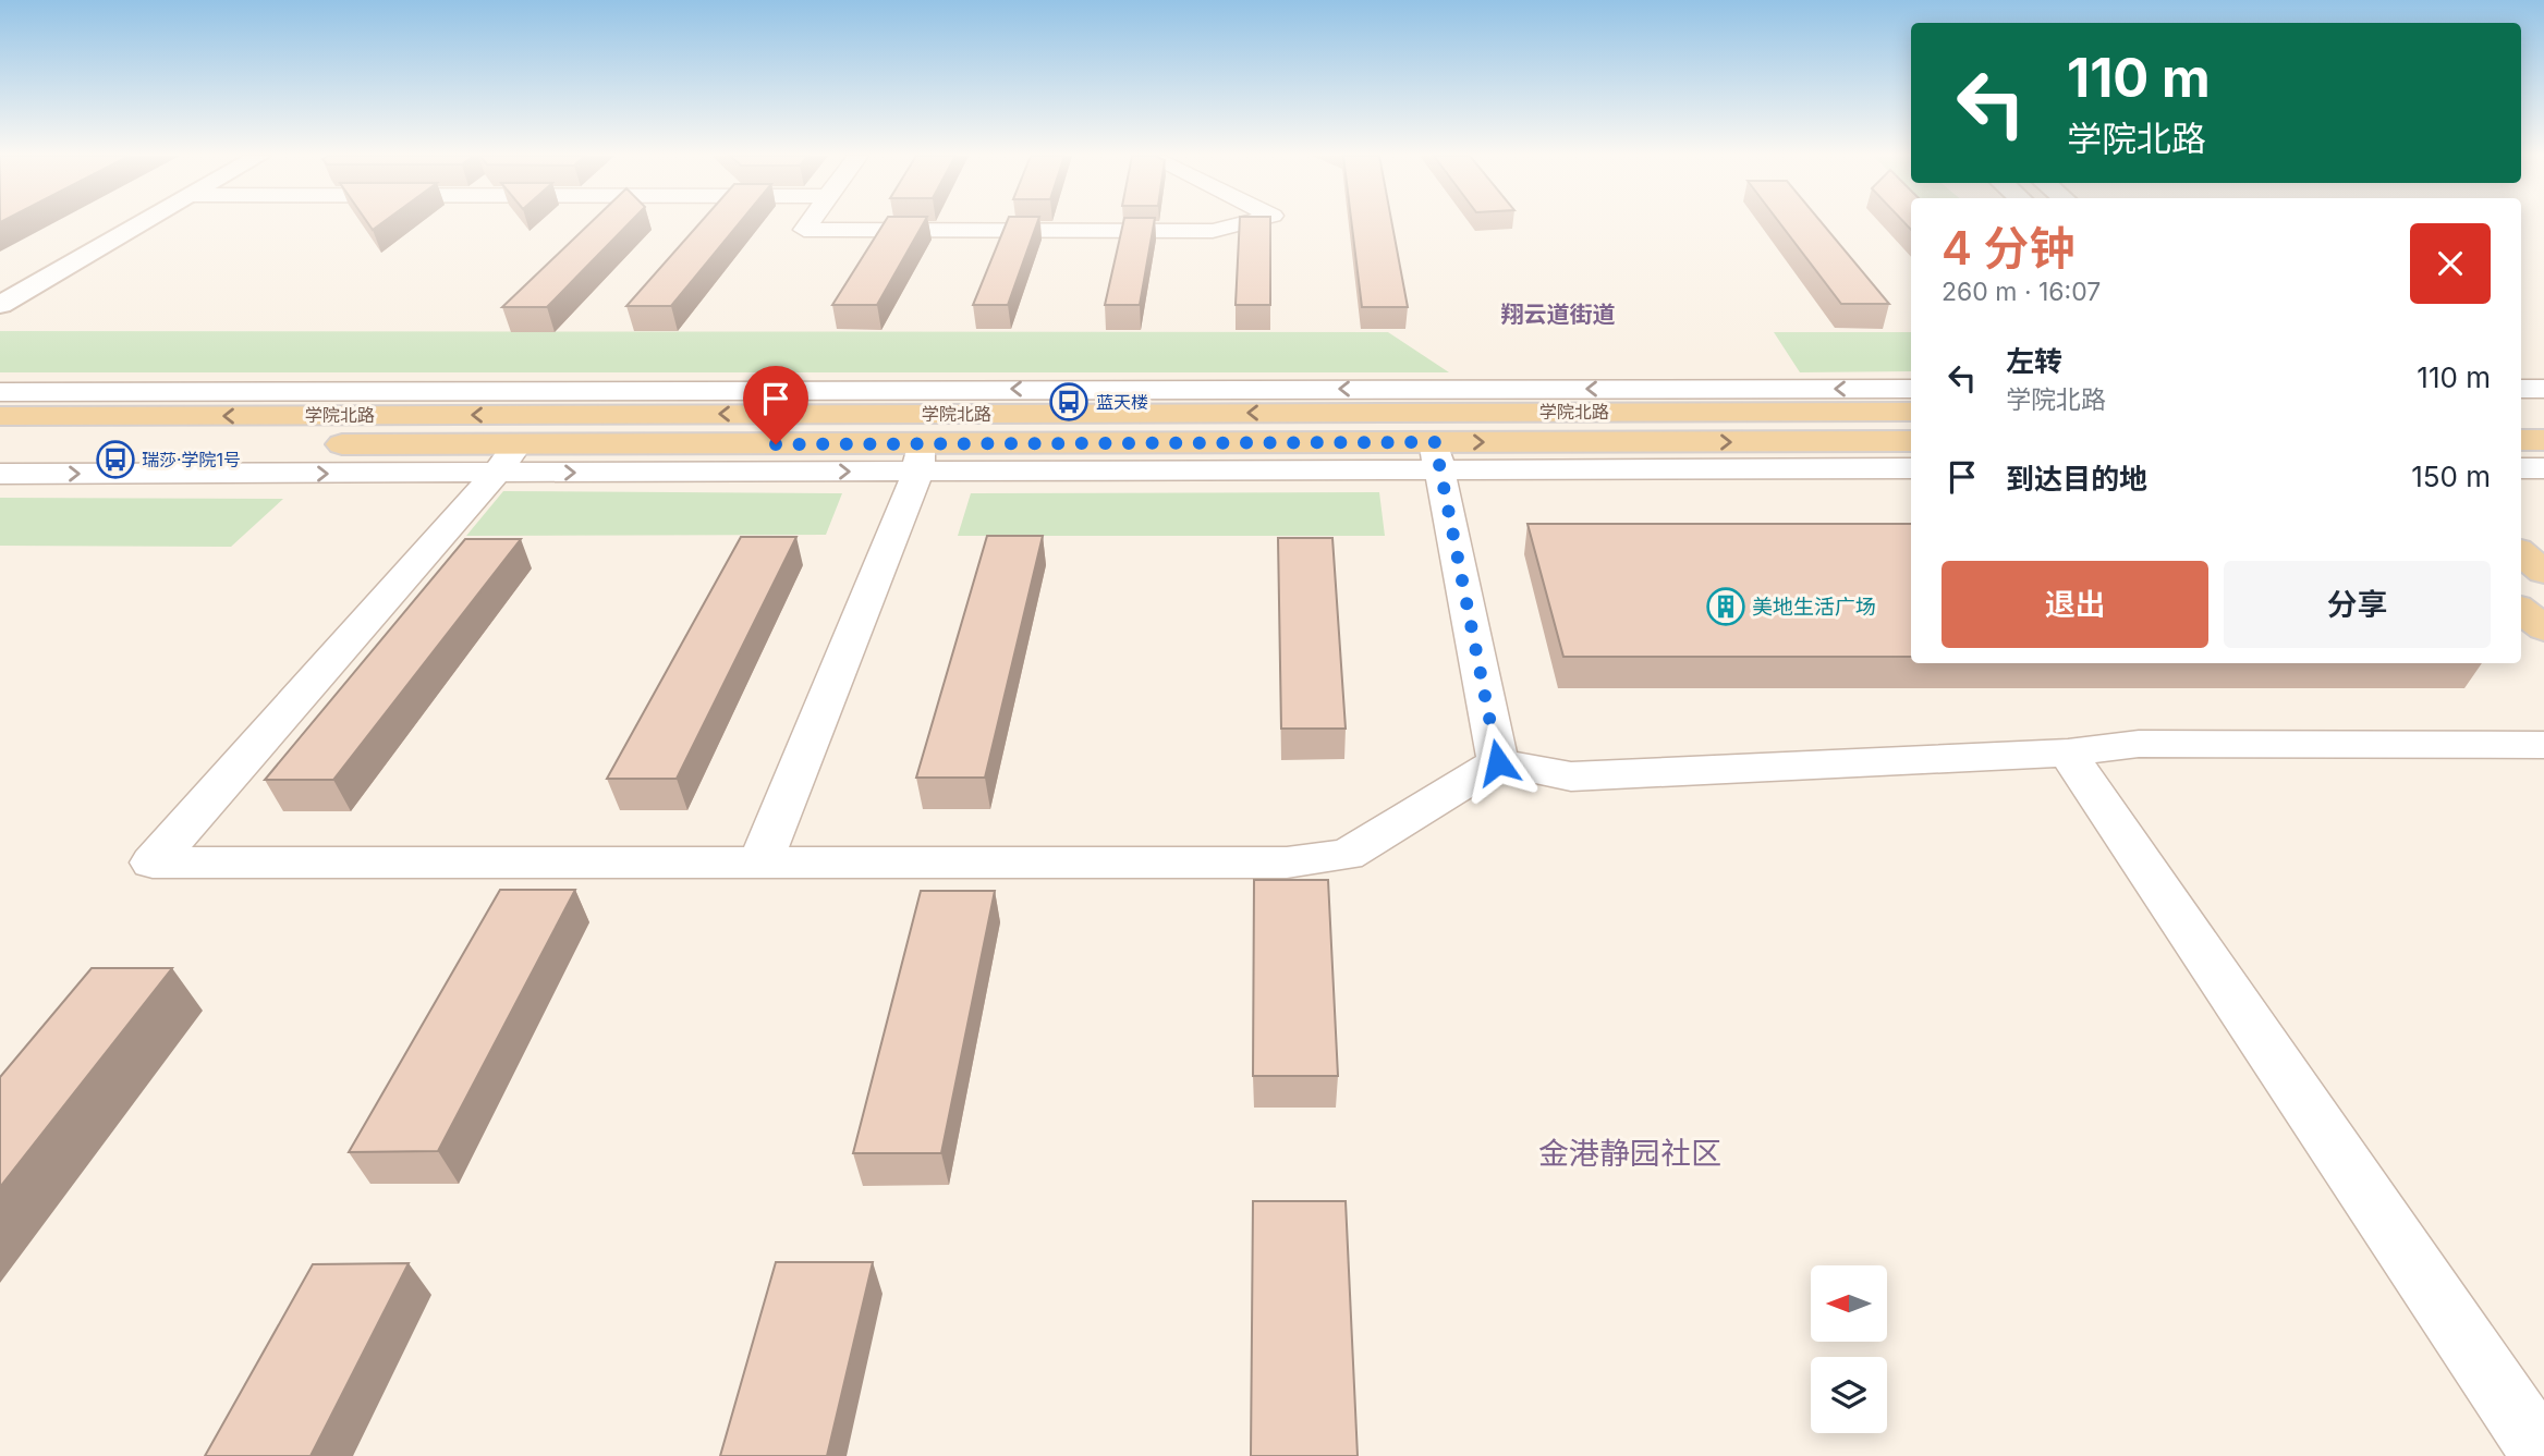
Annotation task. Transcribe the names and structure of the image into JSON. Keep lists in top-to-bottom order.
{
  "streets": {
    "main road": ["学院北路"]
  },
  "districts": ["翔云道街道", "金港静园社区"],
  "places": {
    "bus stop": ["蓝天楼", "瑞莎·学院1号"],
    "building": ["美地生活广场"]
  },
  "north": "left",
  "page": {
    "turn": ["110 m", "学院北路"],
    "heading": ["4 分钟", "260 m · 16:07"],
    "list": [
      {
        "name": "左转",
        "note": "学院北路",
        "value": "110 m"
      },
      {
        "name": "到达目的地",
        "value": "150 m"
      }
    ],
    "buttons": ["退出", "分享"]
  }
}
